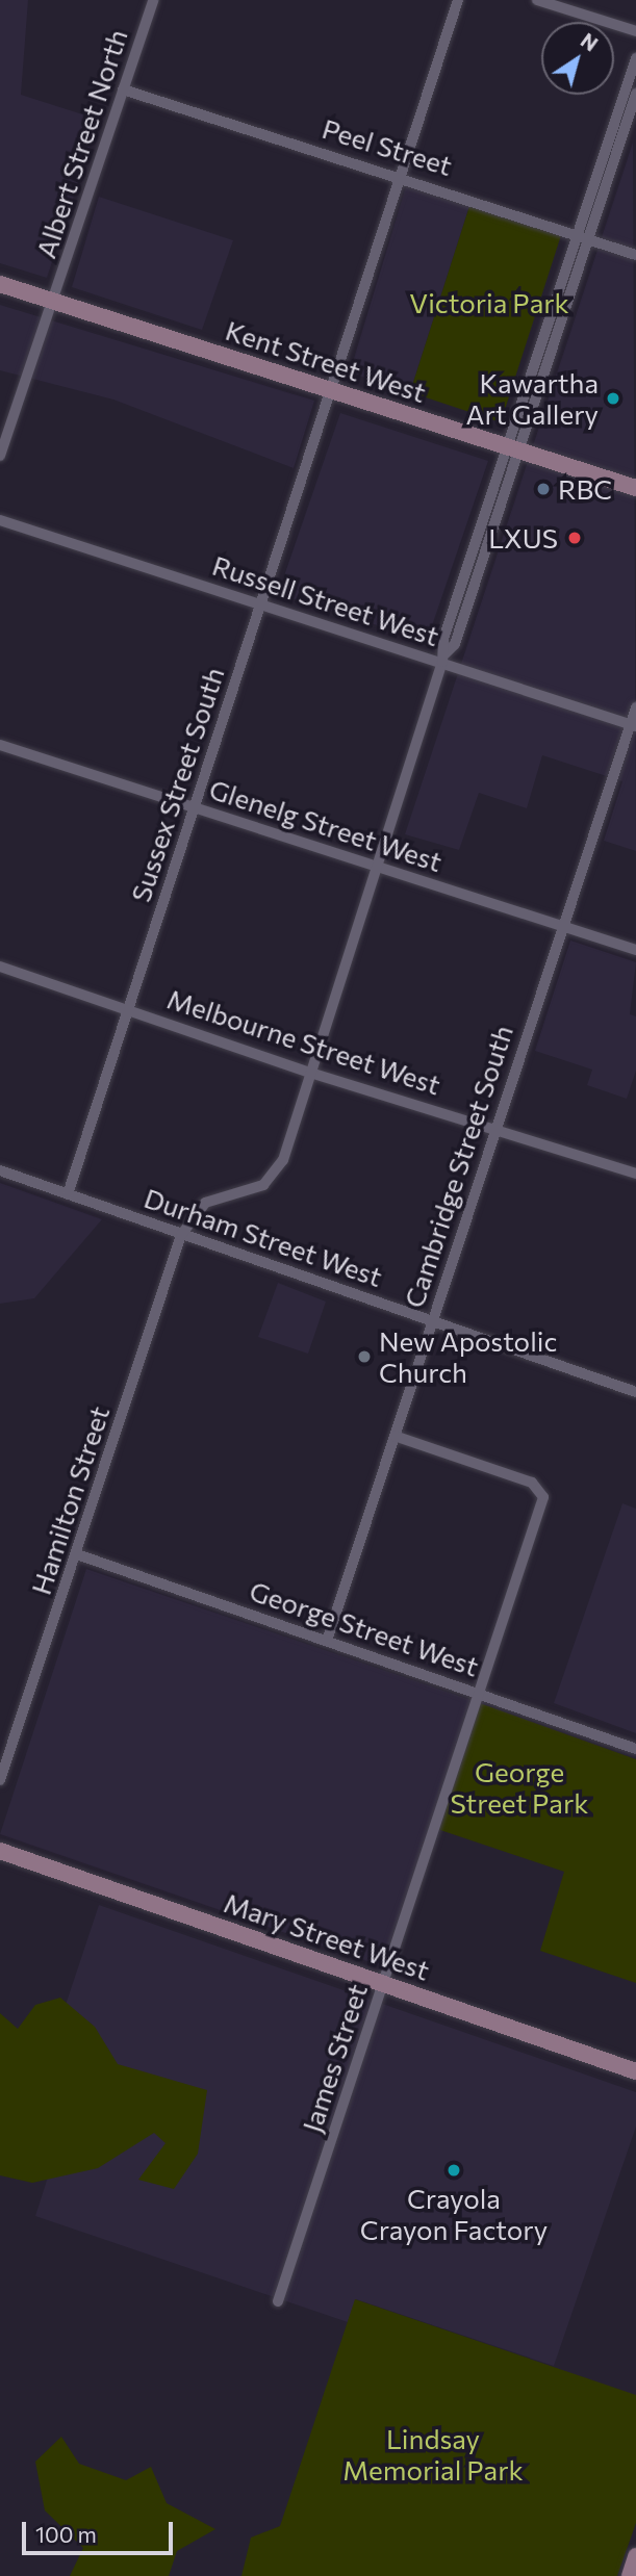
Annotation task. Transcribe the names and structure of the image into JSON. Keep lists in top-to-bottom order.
{
  "streets": {
    "main road": ["Kent Street West", "Mary Street West"],
    "street": [
      "Albert Street North",
      "Peel Street",
      "Russell Street West",
      "Sussex Street South",
      "Glenelg Street West",
      "Melbourne Street West",
      "Cambridge Street South",
      "Durham Street West",
      "Hamilton Street",
      "George Street West",
      "James Street"
    ]
  },
  "crossings": [
    ["Albert Street North", "Peel Street"],
    ["Albert Street North", "Kent Street West"],
    ["Peel Street", "Sussex Street South"],
    ["Peel Street", "Hamilton Street"],
    ["Kent Street West", "Sussex Street South"],
    ["Kent Street West", "Hamilton Street"],
    ["Russell Street West", "Sussex Street South"],
    ["Russell Street West", "Cambridge Street South"],
    ["Russell Street West", "Hamilton Street"],
    ["Sussex Street South", "Glenelg Street West"],
    ["Sussex Street South", "Melbourne Street West"],
    ["Sussex Street South", "Durham Street West"],
    ["Glenelg Street West", "Cambridge Street South"],
    ["Glenelg Street West", "Hamilton Street"],
    ["Melbourne Street West", "Cambridge Street South"],
    ["Melbourne Street West", "Hamilton Street"],
    ["Cambridge Street South", "Durham Street West"],
    ["Cambridge Street South", "George Street West"],
    ["Cambridge Street South", "James Street"],
    ["Durham Street West", "Hamilton Street"],
    ["Hamilton Street", "George Street West"],
    ["George Street West", "James Street"],
    ["Mary Street West", "James Street"]
  ],
  "parks": ["Victoria Park", "George Street Park", "Lindsay Memorial Park"],
  "places": [
    "Kawartha Art Gallery",
    "RBC",
    "LXUS",
    "New Apostolic Church",
    "Crayola Crayon Factory"
  ],
  "scale_bar": "100 m",
  "north": "top right"
}
